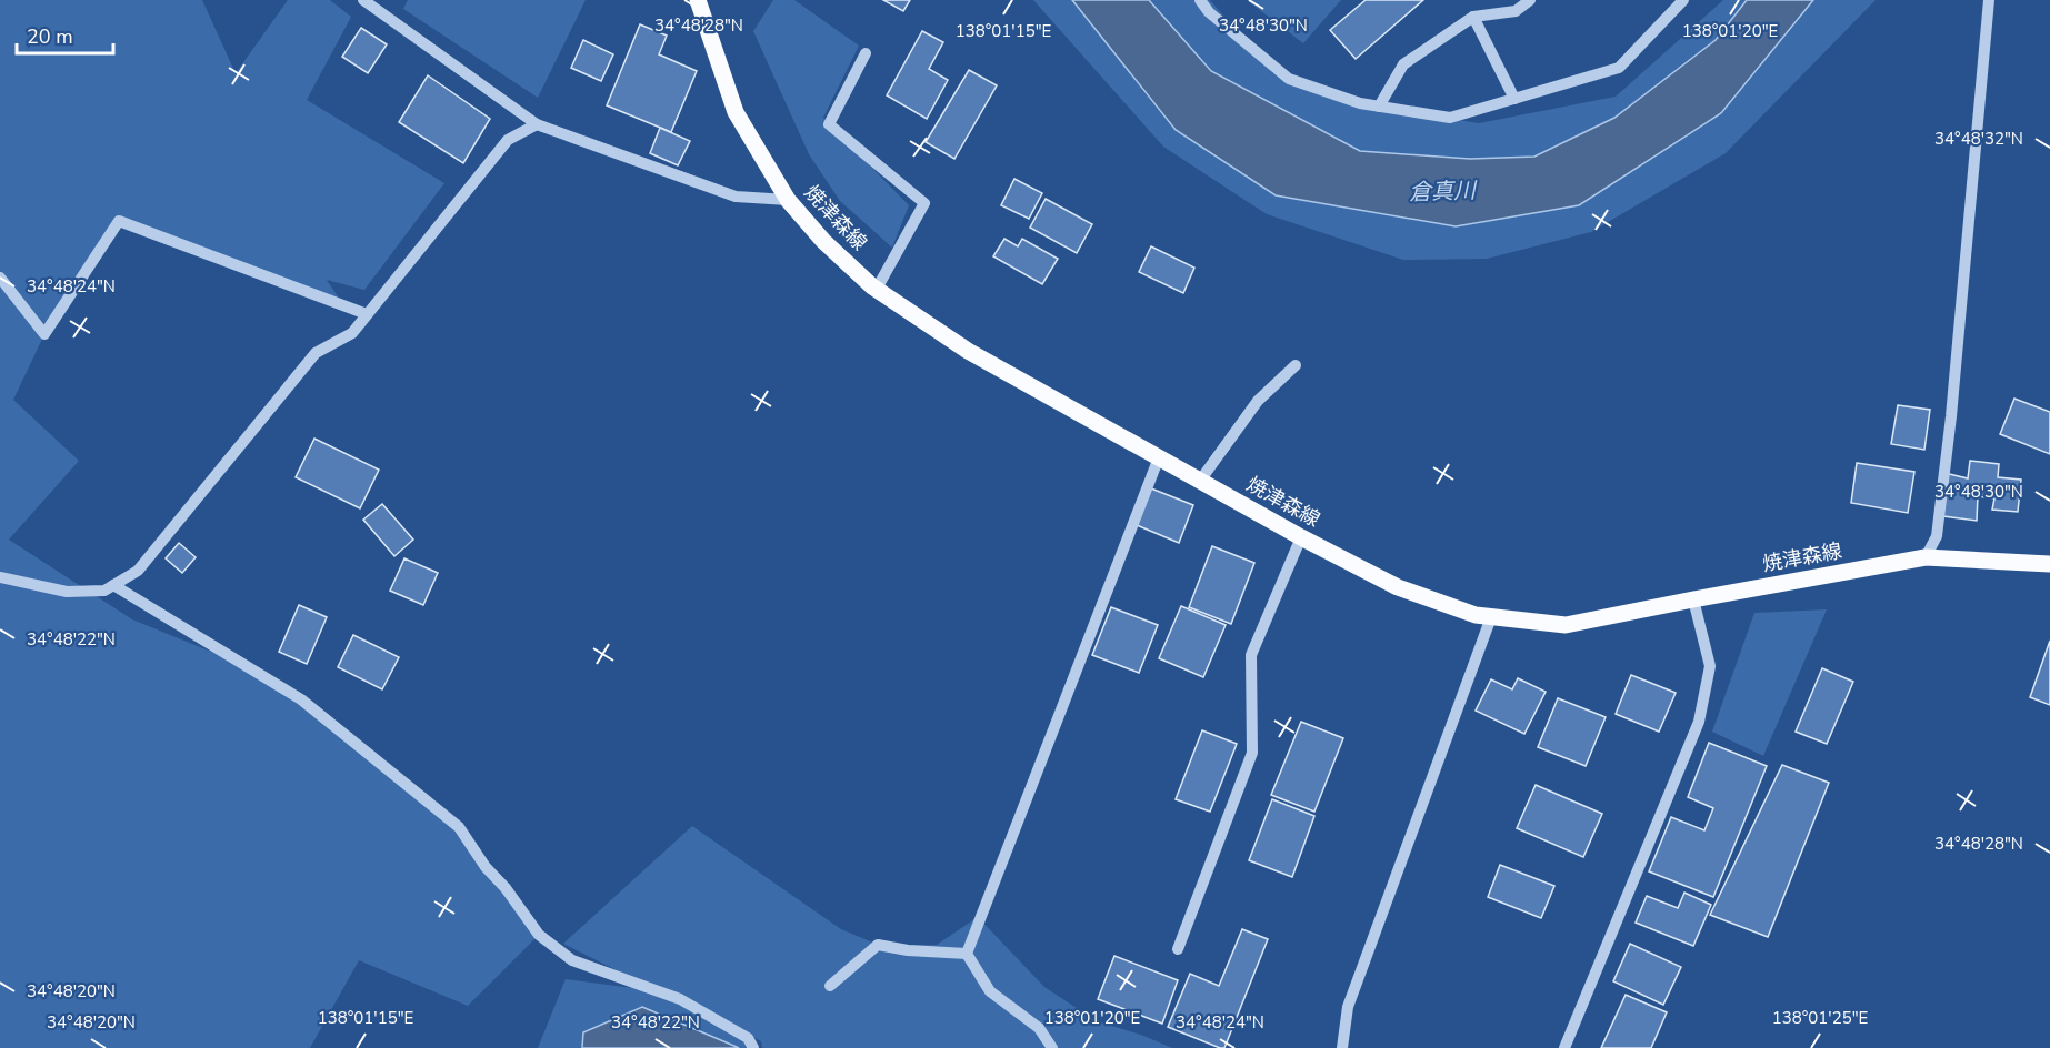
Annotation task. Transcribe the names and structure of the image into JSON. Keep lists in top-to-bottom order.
{
  "streets": {
    "main road": ["焼津森線"]
  },
  "water": ["倉真川"],
  "scale_bar": "20 m",
  "coordinates": [
    "34°48'28\"N",
    "34°48'30\"N",
    "138°01'15\"E",
    "138°01'20\"E",
    "34°48'32\"N",
    "34°48'24\"N",
    "34°48'22\"N",
    "34°48'20\"N",
    "138°01'25\"E"
  ]
}
